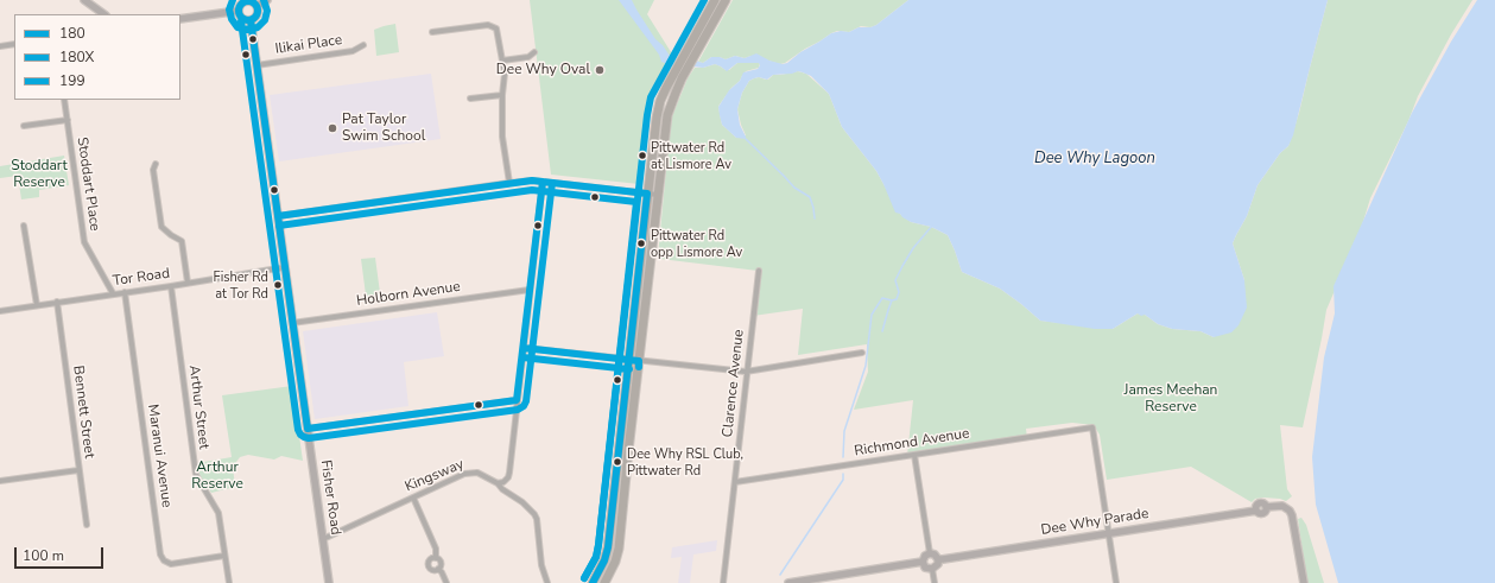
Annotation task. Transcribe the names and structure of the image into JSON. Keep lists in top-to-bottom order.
{
  "streets": {
    "main road": ["Fisher Road", "Dee Why Parade"],
    "street": [
      "Ilikai Place",
      "Stoddart Place",
      "Tor Road",
      "Holborn Avenue",
      "Clarence Avenue",
      "Arthur Street",
      "Bennett Street",
      "Richmond Avenue",
      "Maranui Avenue",
      "Kingsway"
    ]
  },
  "crossings": [
    ["Ilikai Place", "Fisher Road"],
    ["Stoddart Place", "Tor Road"],
    ["Tor Road", "Arthur Street"],
    ["Tor Road", "Bennett Street"],
    ["Tor Road", "Maranui Avenue"],
    ["Tor Road", "Fisher Road"],
    ["Holborn Avenue", "Fisher Road"],
    ["Clarence Avenue", "Richmond Avenue"],
    ["Arthur Street", "Maranui Avenue"],
    ["Richmond Avenue", "Dee Why Parade"],
    ["Kingsway", "Fisher Road"]
  ],
  "water": ["Dee Why Lagoon"],
  "parks": ["Stoddart Reserve", "James Meehan Reserve", "Arthur Reserve"],
  "places": [
    "Dee Why Oval",
    "Pat Taylor Swim School",
    "Pittwater Rd at Lismore Av",
    "Pittwater Rd opp Lismore Av",
    "Fisher Rd at Tor Rd",
    "Dee Why RSL Club, Pittwater Rd"
  ],
  "lines": ["transit line 180X", "transit line 199", "transit line 180"],
  "legend": ["180", "180X", "199"],
  "scale_bar": "100 m"
}
